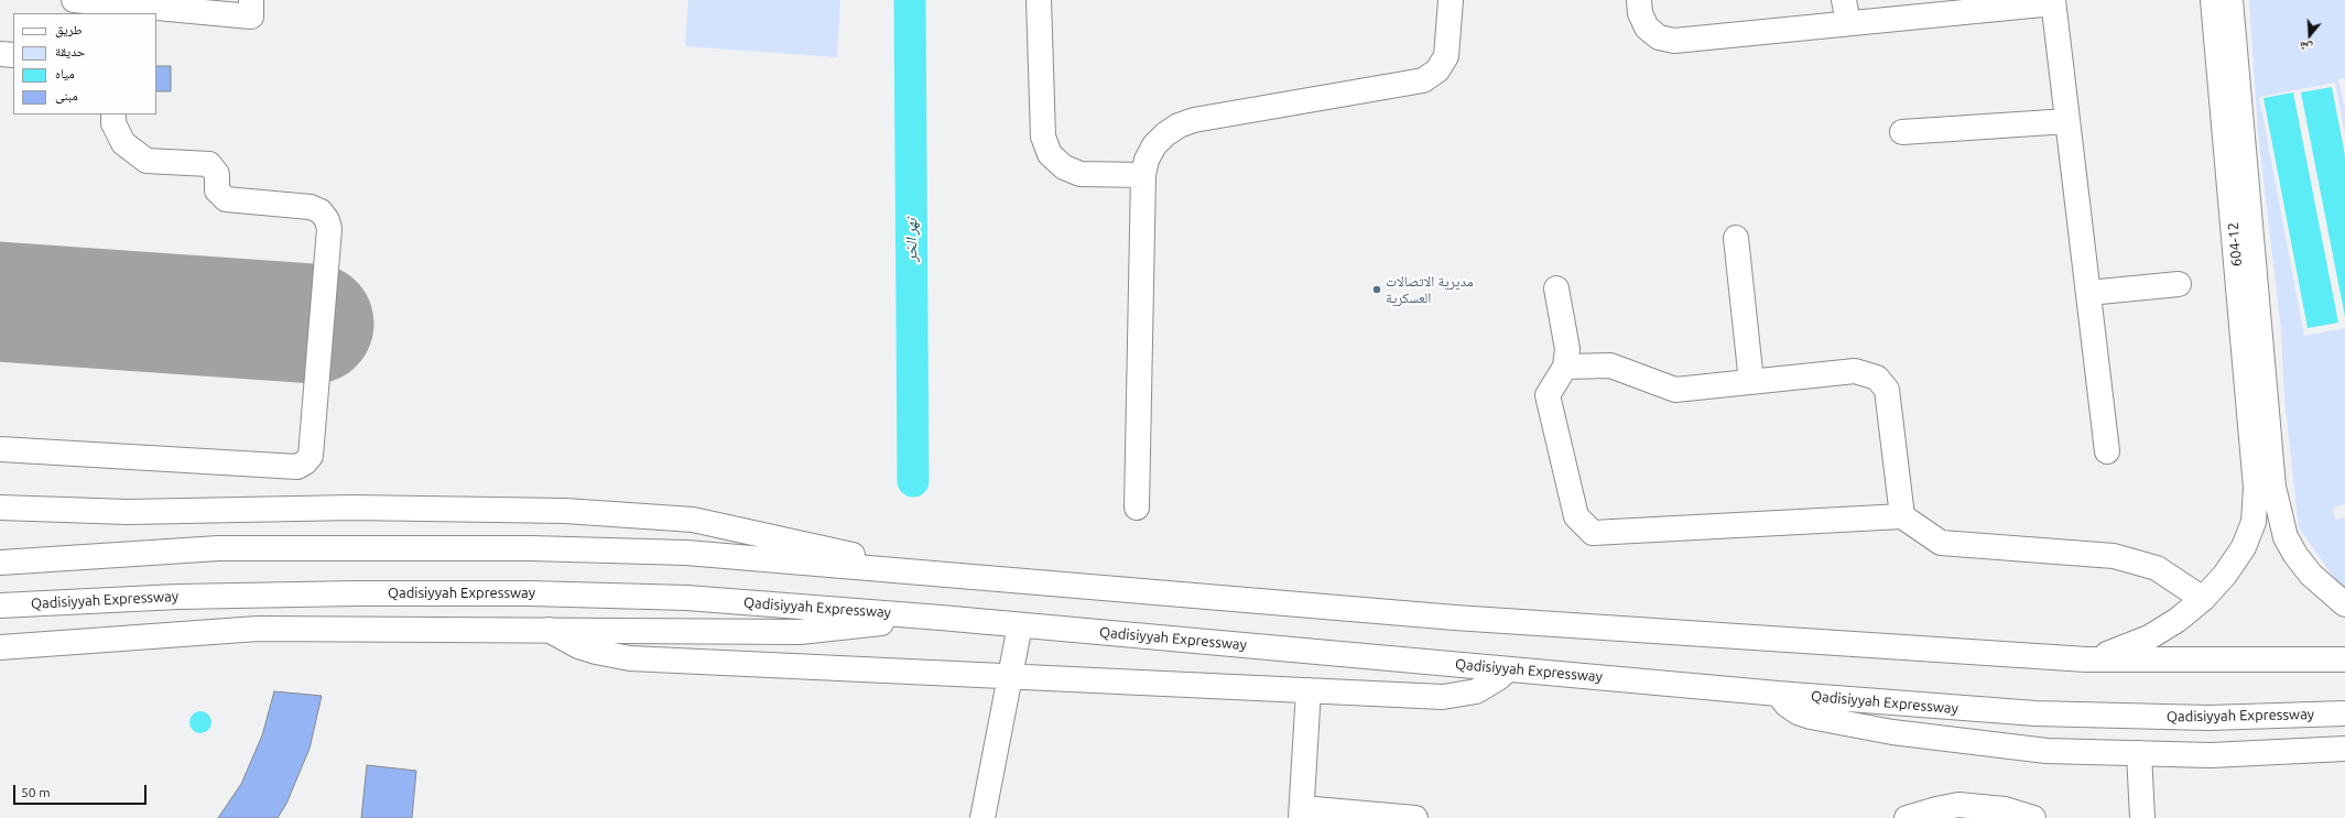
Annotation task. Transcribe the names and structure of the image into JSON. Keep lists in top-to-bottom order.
{
  "streets": {
    "main road": ["604-12", "Qadisiyyah Expressway"]
  },
  "water": ["نهر الخر"],
  "places": ["مديرية الاتصالات العسكرية"],
  "legend": [
    "طريق",
    "حديقة",
    "مياه",
    "مبنى"
  ],
  "scale_bar": "50 m",
  "north": "bottom"
}
